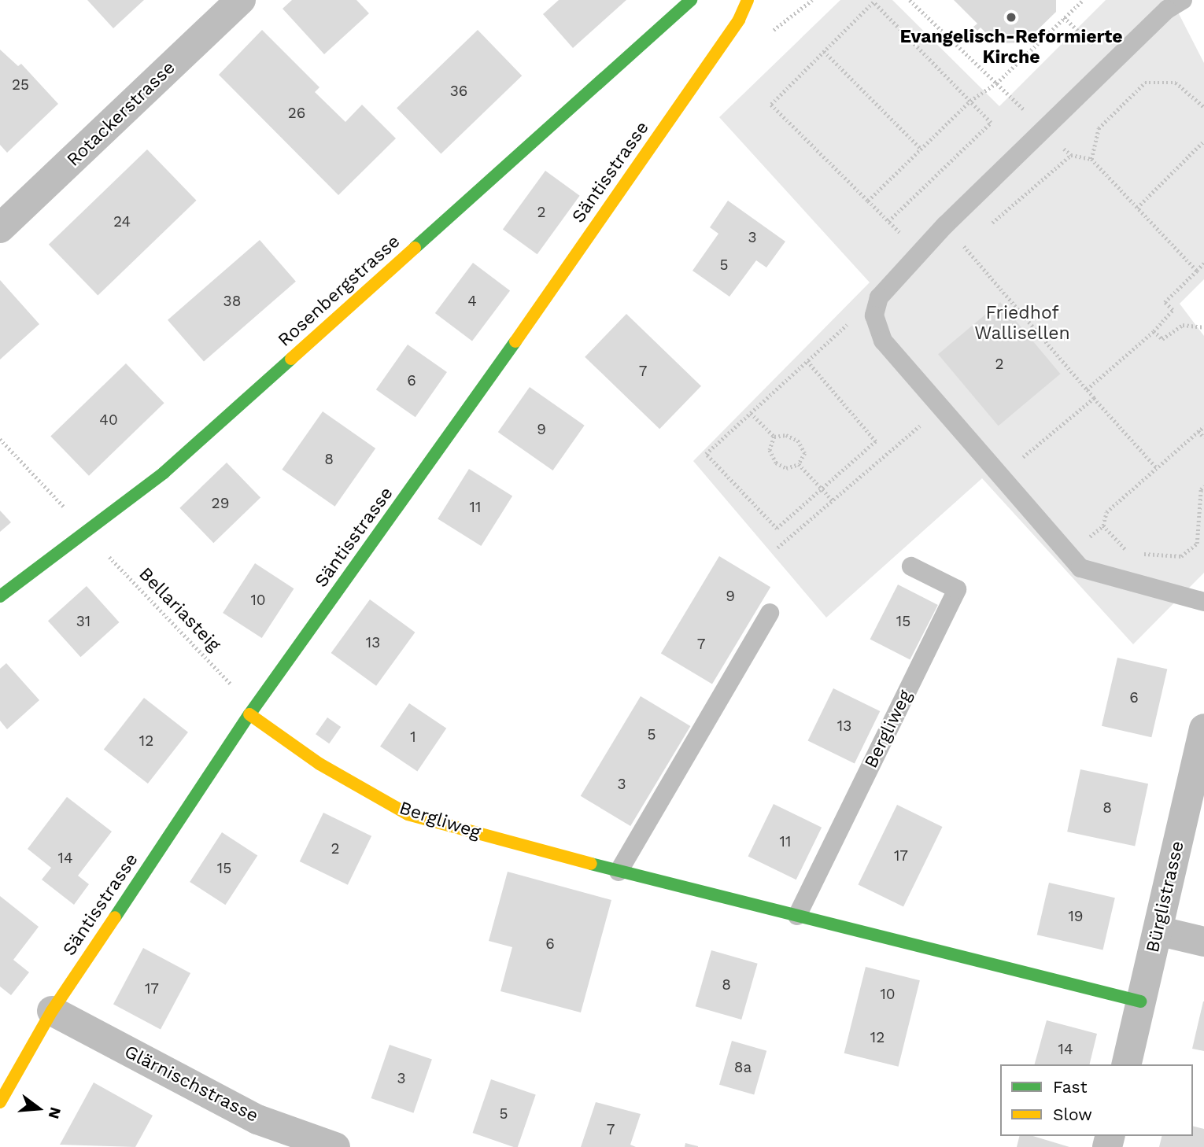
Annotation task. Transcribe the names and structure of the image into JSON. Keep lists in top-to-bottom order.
{
  "streets": {
    "street": [
      "Rotackerstrasse",
      "Säntisstrasse",
      "Rosenbergstrasse",
      "Bergliweg",
      "Bürglistrasse",
      "Glärnischstrasse"
    ],
    "path": ["Bellariasteig"]
  },
  "crossings": [
    ["Säntisstrasse", "Bergliweg"],
    ["Säntisstrasse", "Glärnischstrasse"],
    ["Bergliweg", "Bürglistrasse"]
  ],
  "parks": ["Friedhof Wallisellen"],
  "places": ["Evangelisch-Reformierte Kirche"],
  "house_numbers": [
    "25",
    "36",
    "26",
    "2",
    "24",
    "3",
    "5",
    "38",
    "4",
    "2",
    "7",
    "6",
    "40",
    "9",
    "8",
    "29",
    "11",
    "9",
    "10",
    "31",
    "15",
    "13",
    "7",
    "6",
    "13",
    "5",
    "1",
    "12",
    "3",
    "8",
    "11",
    "2",
    "17",
    "14",
    "15",
    "19",
    "6",
    "8",
    "17",
    "10",
    "12",
    "14",
    "8a",
    "3",
    "5",
    "7"
  ],
  "legend": ["Fast", "Slow"],
  "north": "right"
}
